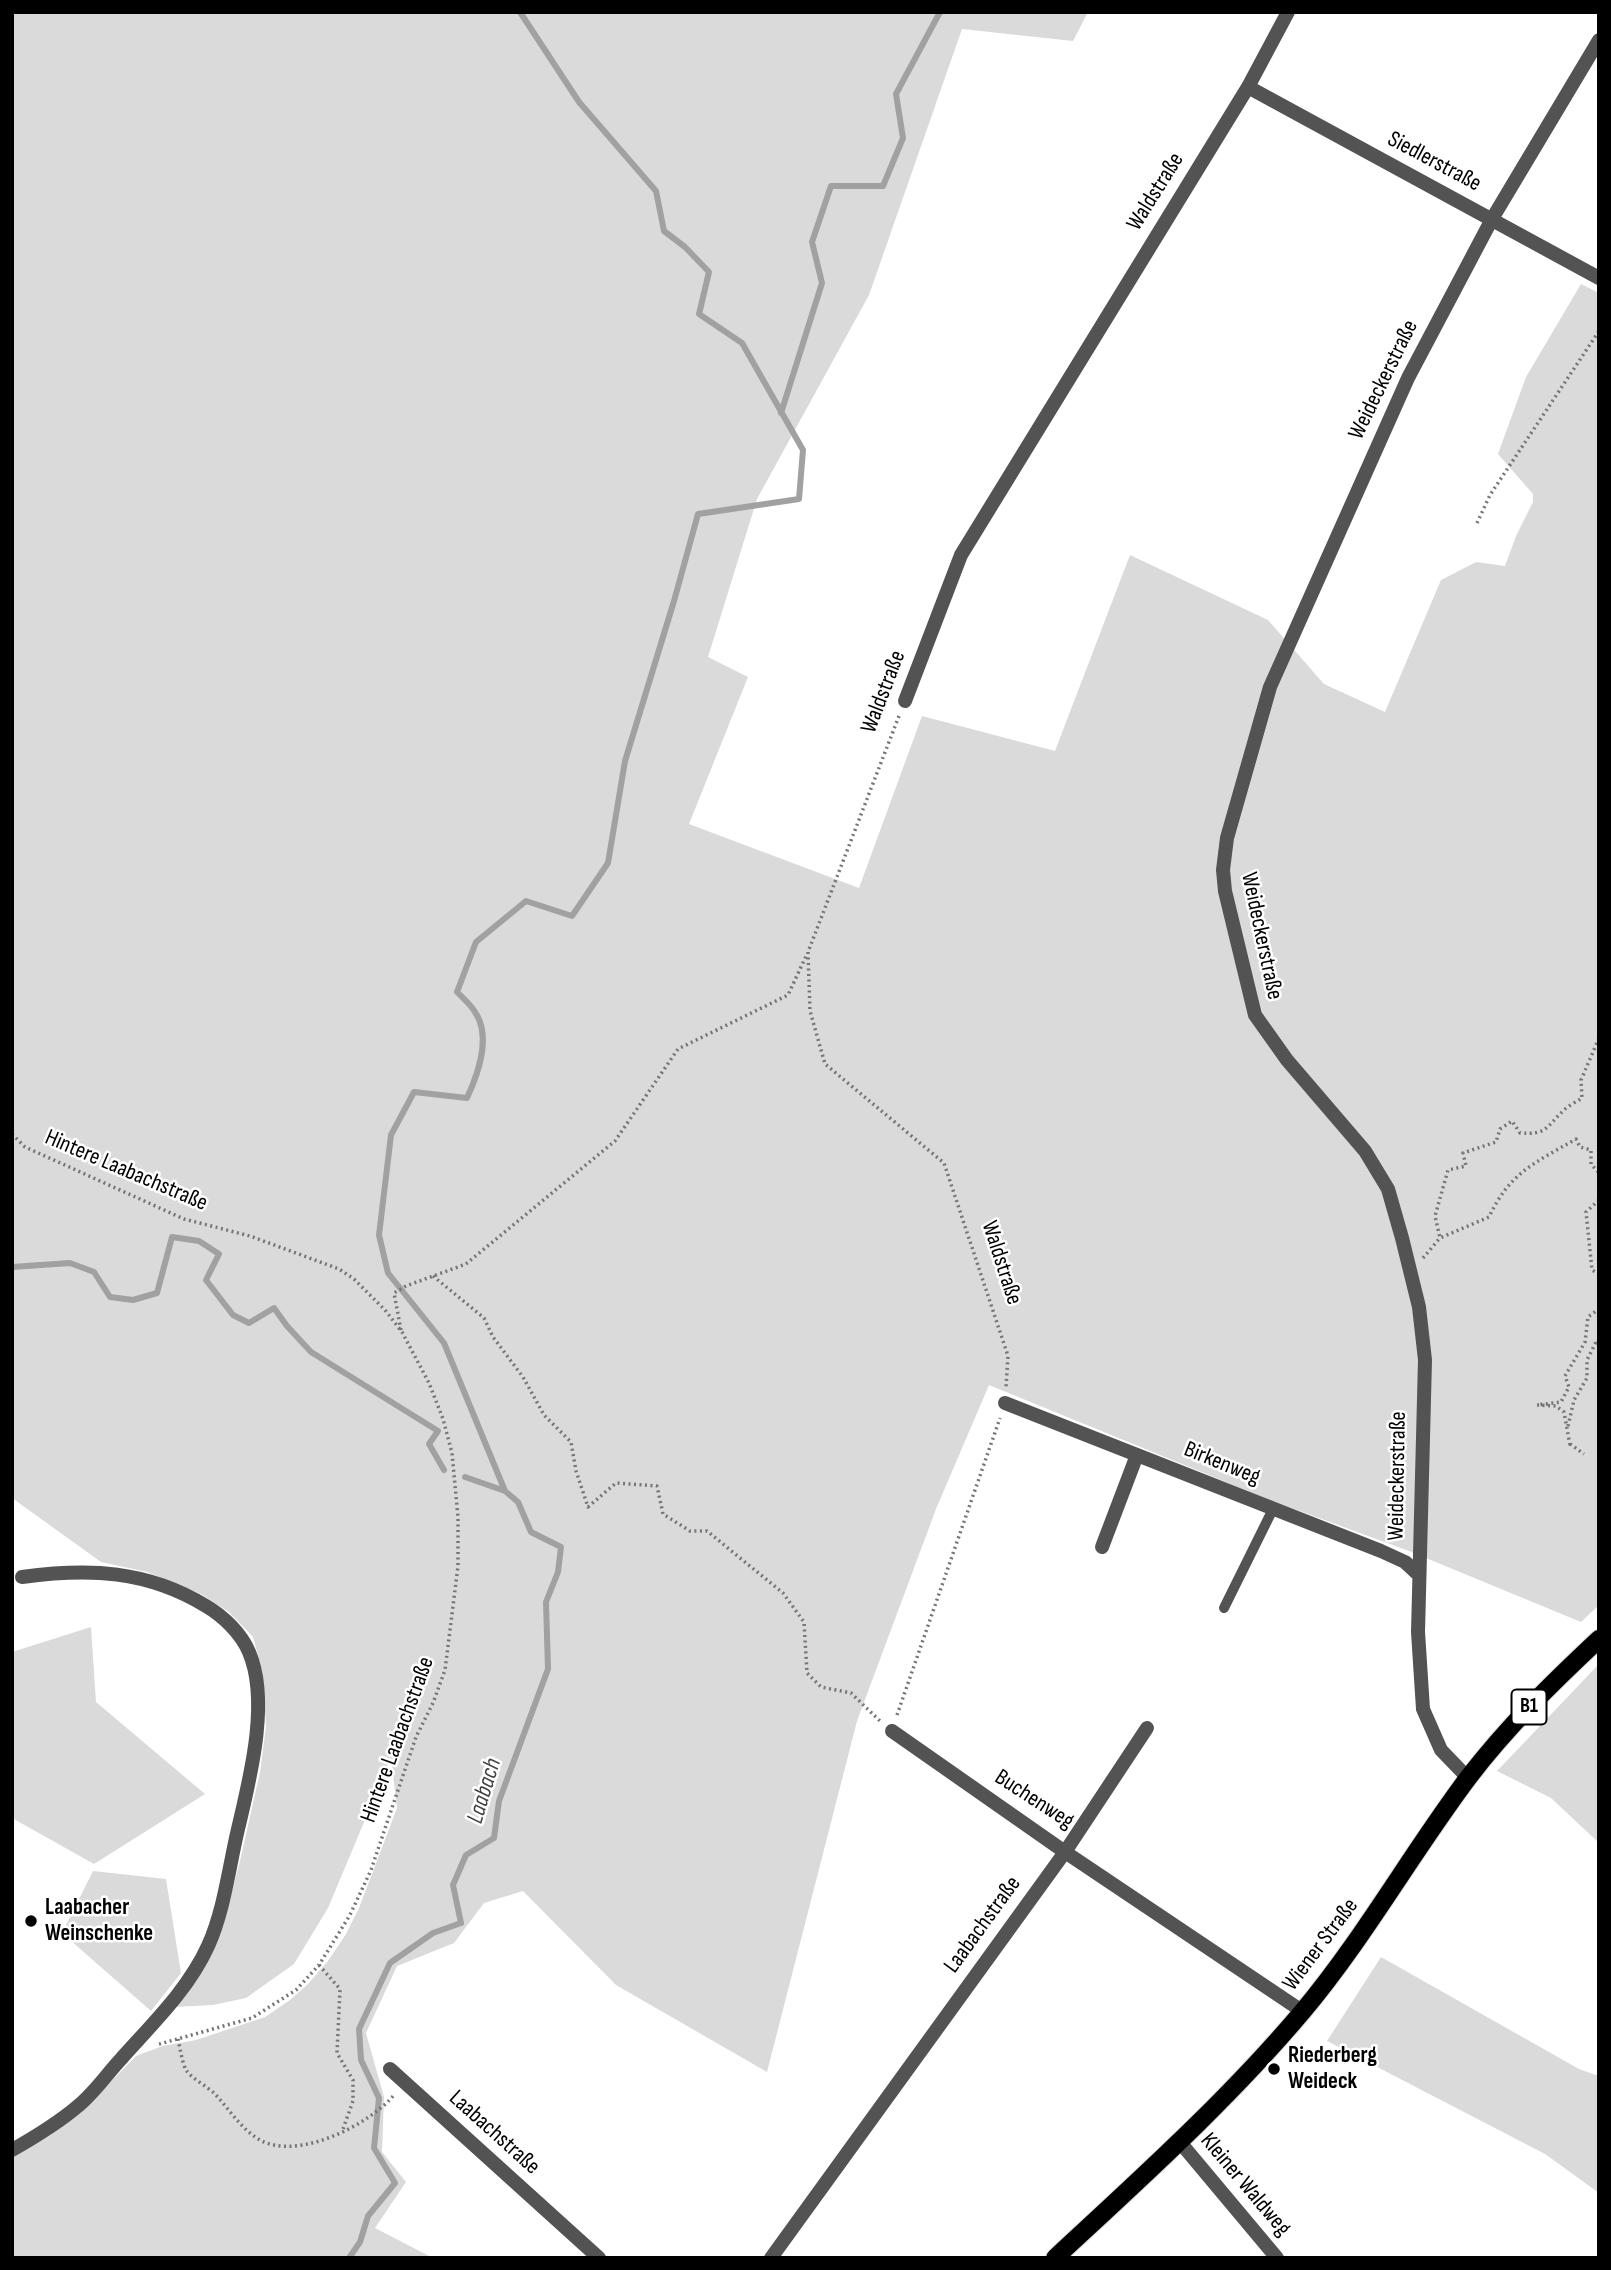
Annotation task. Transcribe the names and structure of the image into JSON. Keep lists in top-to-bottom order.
{
  "streets": {
    "main road": ["B1", "Wiener Straße"],
    "street": [
      "Siedlerstraße",
      "Waldstraße",
      "Weideckerstraße",
      "Birkenweg",
      "Buchenweg",
      "Laabachstraße",
      "Kleiner Waldweg"
    ],
    "path": ["Hintere Laabachstraße"]
  },
  "crossings": [
    ["Siedlerstraße", "Waldstraße"],
    ["Siedlerstraße", "Weideckerstraße"],
    ["Waldstraße", "Birkenweg"],
    ["Waldstraße", "Buchenweg"],
    ["Weideckerstraße", "Birkenweg"],
    ["Weideckerstraße", "Wiener Straße"],
    ["Buchenweg", "Laabachstraße"],
    ["Wiener Straße", "Kleiner Waldweg"]
  ],
  "water": ["Laabach"],
  "places": ["Laabacher Weinschenke", "Riederberg Weideck"]
}
